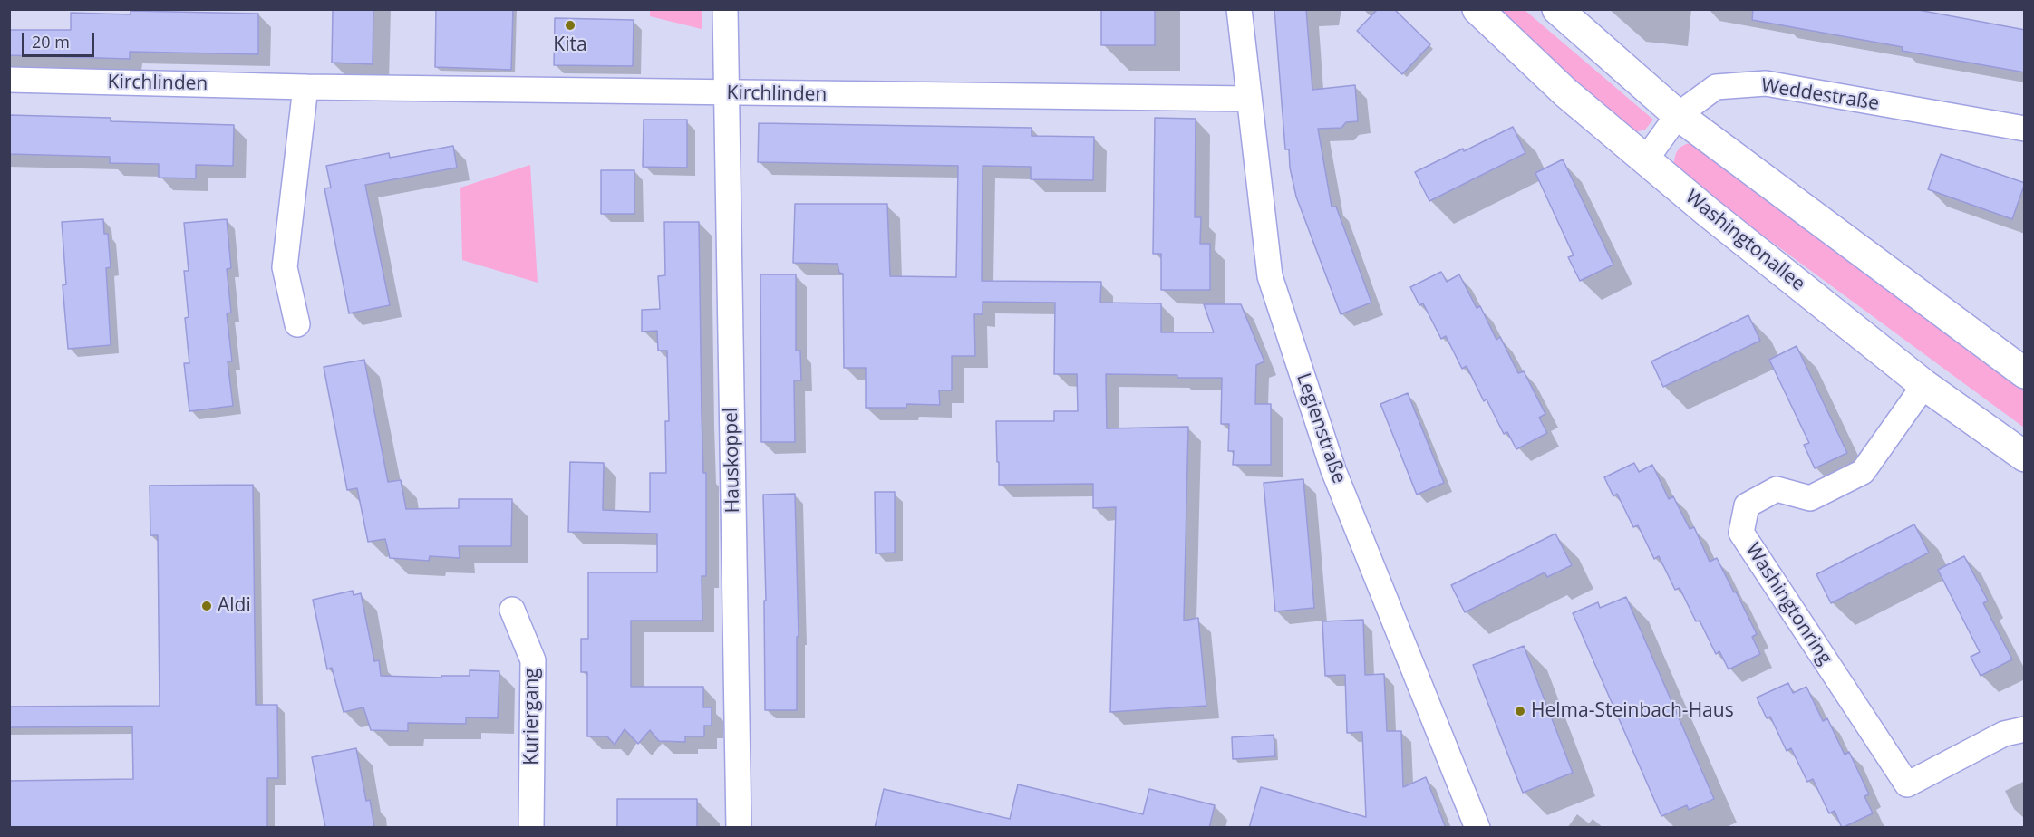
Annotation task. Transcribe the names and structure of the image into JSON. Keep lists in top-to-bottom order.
{
  "streets": {
    "street": [
      "Kirchlinden",
      "Weddestraße",
      "Washingtonallee",
      "Legienstraße",
      "Hauskoppel",
      "Washingtonring",
      "Kuriergang"
    ]
  },
  "crossings": [
    ["Kirchlinden", "Legienstraße"],
    ["Kirchlinden", "Hauskoppel"],
    ["Weddestraße", "Washingtonallee"],
    ["Washingtonallee", "Washingtonring"]
  ],
  "places": ["Kita", "Aldi", "Helma-Steinbach-Haus"],
  "scale_bar": "20 m"
}
